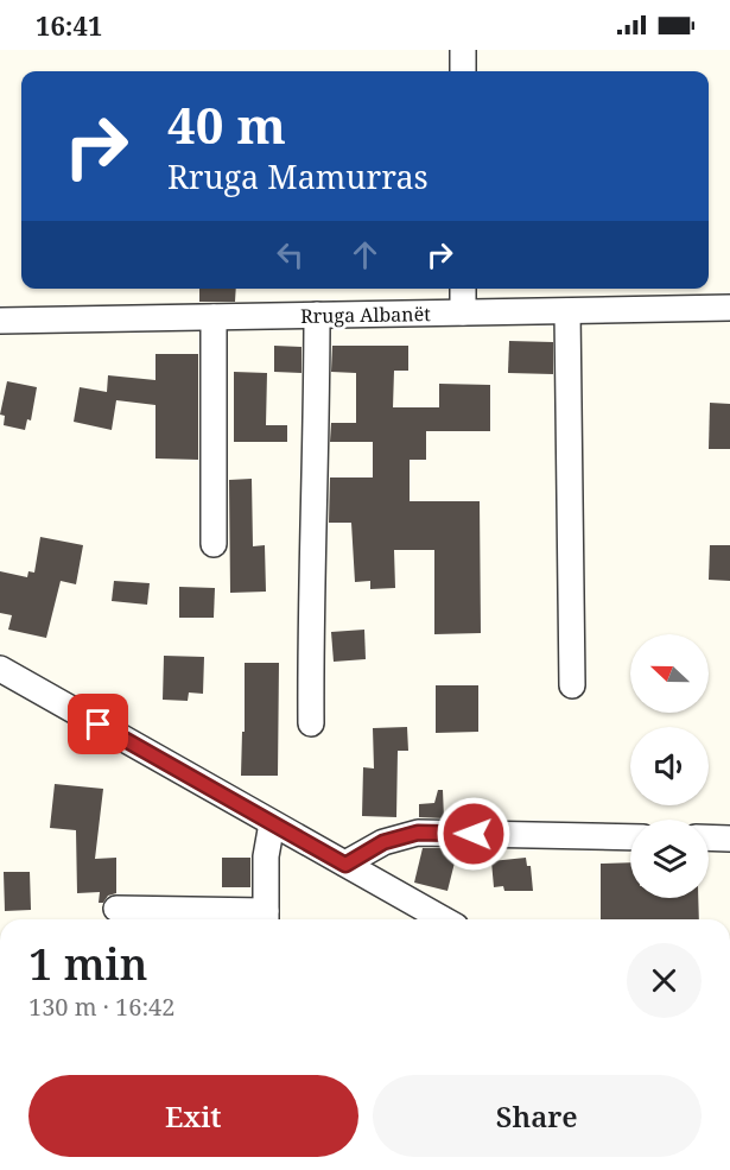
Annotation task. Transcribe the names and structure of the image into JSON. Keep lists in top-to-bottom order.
{
  "streets": {
    "street": ["Rruga Albanët"]
  },
  "north": "left",
  "page": {
    "status": "16:41",
    "turn": ["40 m", "Rruga Mamurras"],
    "heading": ["1 min", "130 m · 16:42"],
    "buttons": ["Exit", "Share"]
  }
}
